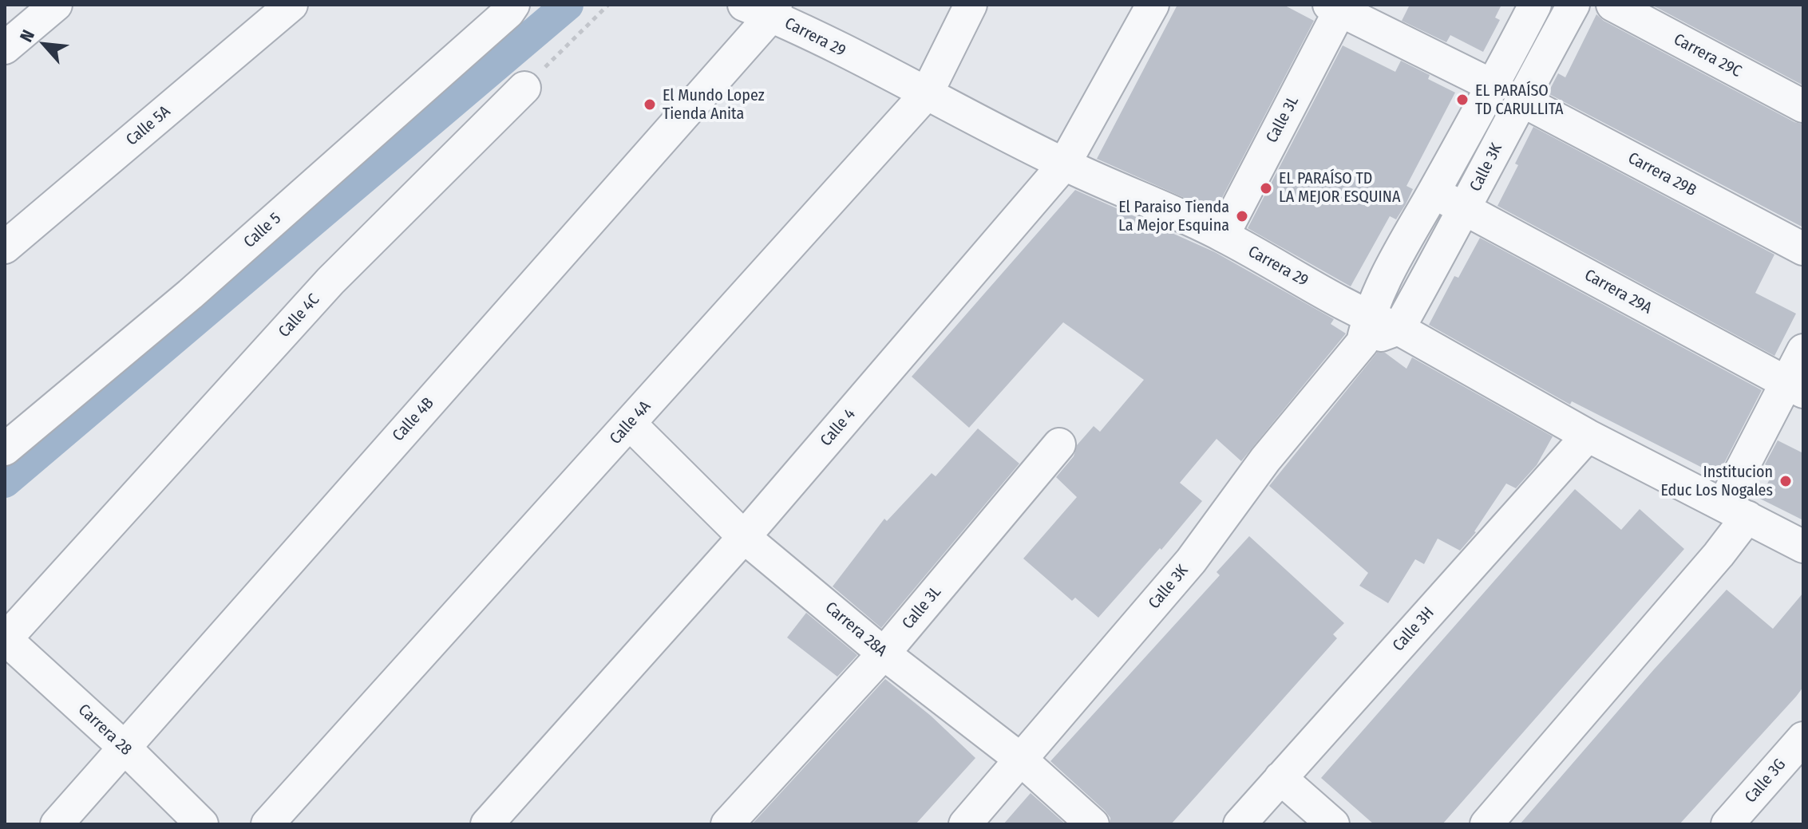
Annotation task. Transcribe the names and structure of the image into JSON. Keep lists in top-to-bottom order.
{
  "streets": {
    "street": [
      "Carrera 29",
      "Carrera 29C",
      "Calle 3L",
      "Calle 5A",
      "Calle 3K",
      "Carrera 29B",
      "Calle 5",
      "Carrera 29A",
      "Calle 4C",
      "Calle 4B",
      "Calle 4A",
      "Calle 4",
      "Carrera 28A",
      "Calle 3H",
      "Carrera 28",
      "Calle 3G"
    ]
  },
  "crossings": [
    ["Carrera 29", "Calle 3L"],
    ["Carrera 29", "Calle 3K"],
    ["Carrera 29", "Calle 4B"],
    ["Carrera 29", "Calle 4A"],
    ["Carrera 29", "Calle 4"],
    ["Calle 3L", "Carrera 29B"],
    ["Calle 3L", "Carrera 28A"],
    ["Calle 3K", "Carrera 29B"],
    ["Calle 3K", "Carrera 29A"],
    ["Calle 3K", "Carrera 28A"],
    ["Calle 4C", "Carrera 28"],
    ["Calle 4B", "Carrera 28"],
    ["Calle 4A", "Carrera 28A"],
    ["Calle 4", "Carrera 28A"]
  ],
  "places": [
    "EL PARAÍSO TD CARULLITA",
    "El Mundo Lopez Tienda Anita",
    "EL PARAÍSO TD LA MEJOR ESQUINA",
    "El Paraiso Tienda La Mejor Esquina",
    "Institucion Educ Los Nogales"
  ],
  "north": "top left"
}
